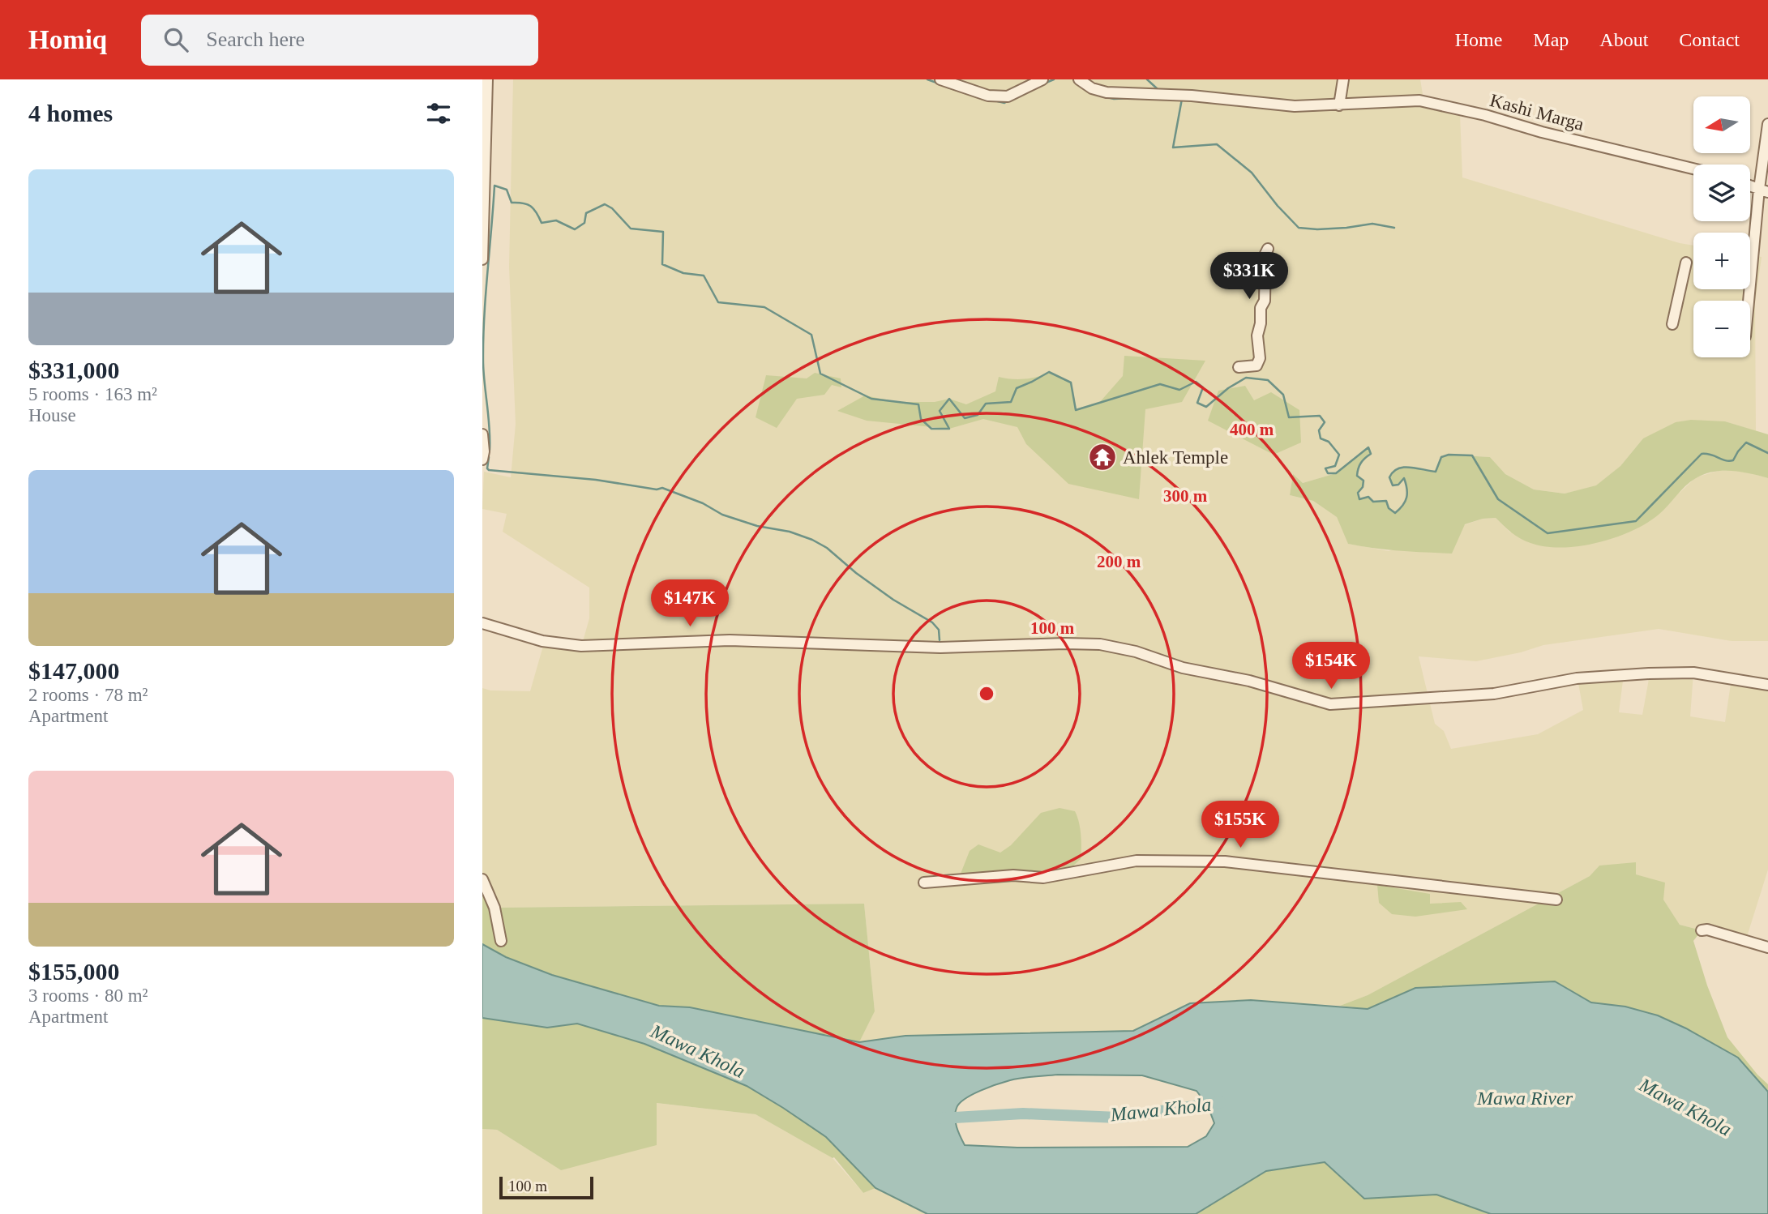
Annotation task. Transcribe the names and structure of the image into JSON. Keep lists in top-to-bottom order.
{
  "streets": {
    "street": ["Kashi Marga"]
  },
  "water": ["Mawa Khola", "Mawa River"],
  "places": {
    "temple": ["Ahlek Temple"]
  },
  "scale_bar": "100 m",
  "north": "left",
  "page": {
    "header": "Homiq",
    "search": "Search here",
    "nav": [
      "Home",
      "Map",
      "About",
      "Contact"
    ],
    "heading": "4 homes",
    "map_buttons": ["+", "−"],
    "list": [
      {
        "name": "$331,000",
        "note": "5 rooms · 163 m² · House"
      },
      {
        "name": "$147,000",
        "note": "2 rooms · 78 m² · Apartment"
      },
      {
        "name": "$155,000",
        "note": "3 rooms · 80 m² · Apartment"
      }
    ],
    "price": [
      "$331K",
      "$147K",
      "$154K",
      "$155K"
    ],
    "scale": "100 m"
  },
  "rings": [
    "400 m",
    "300 m",
    "200 m",
    "100 m"
  ]
}
